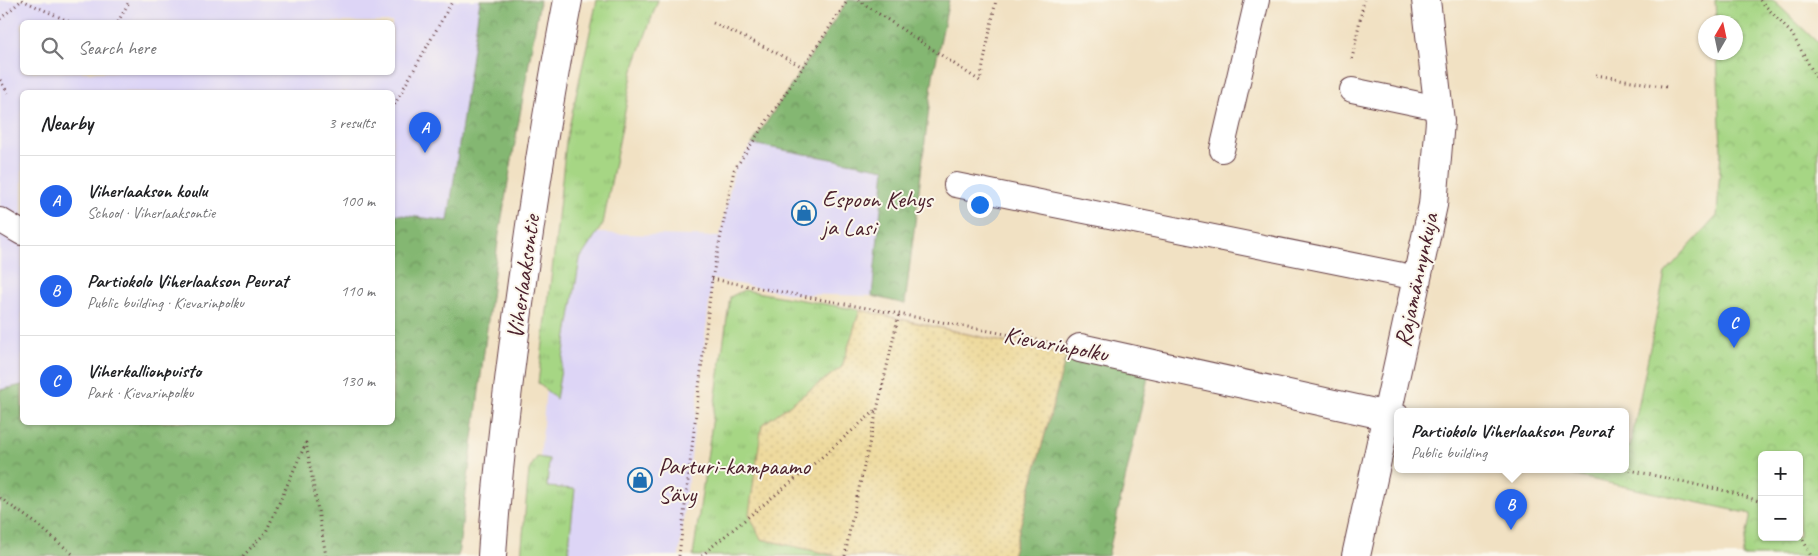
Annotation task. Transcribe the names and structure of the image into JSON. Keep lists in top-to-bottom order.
{
  "streets": {
    "street": ["Viherlaaksontie", "Rajamännynkuja", "Kievarinpolku"]
  },
  "crossings": [
    ["Rajamännynkuja", "Kievarinpolku"]
  ],
  "places": {
    "shop": ["Espoon Kehys ja Lasi", "Parturi-kampaamo Sävy"]
  },
  "north": "top",
  "page": {
    "search": "Search here",
    "heading": ["Nearby", "3 results"],
    "pins": ["A", "C", "B"],
    "list": [
      {
        "mark": "A",
        "name": "Viherlaakson koulu",
        "note": "School · Viherlaaksontie",
        "value": "100 m"
      },
      {
        "mark": "B",
        "name": "Partiokolo Viherlaakson Peurat",
        "note": "Public building · Kievarinpolku",
        "value": "110 m"
      },
      {
        "mark": "C",
        "name": "Viherkallionpuisto",
        "note": "Park · Kievarinpolku",
        "value": "130 m"
      }
    ],
    "popup": ["Partiokolo Viherlaakson Peurat", "Public building"],
    "map_buttons": ["+", "−"]
  }
}
